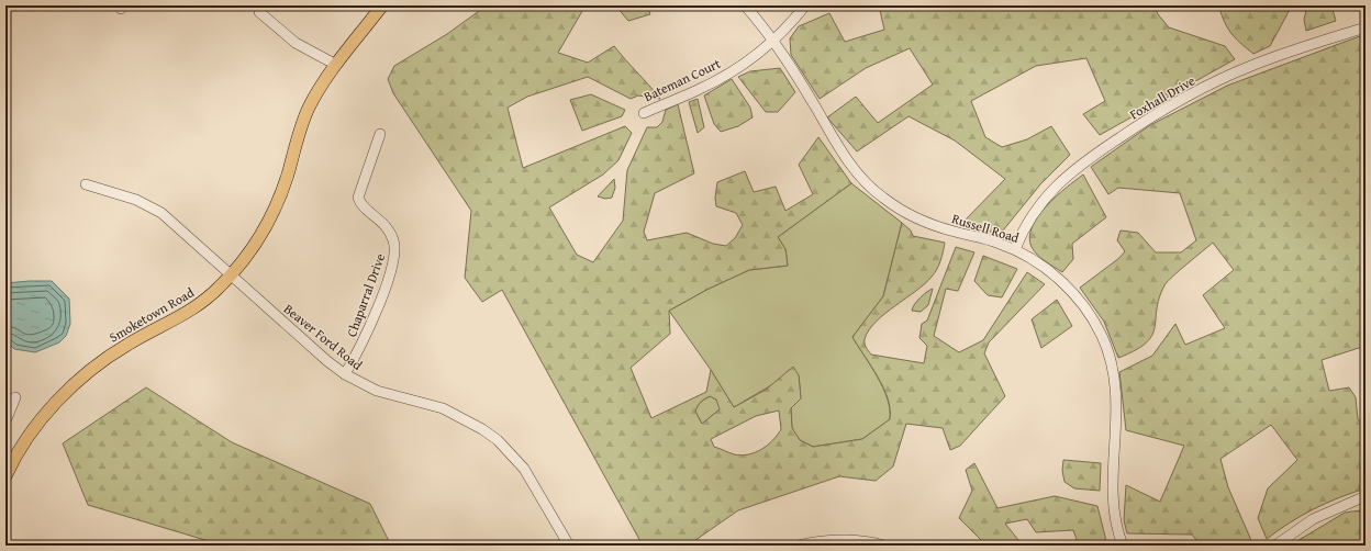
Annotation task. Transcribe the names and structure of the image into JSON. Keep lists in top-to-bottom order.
{
  "streets": {
    "main road": ["Smoketown Road"],
    "street": [
      "Bateman Court",
      "Foxhall Drive",
      "Russell Road",
      "Chaparral Drive",
      "Beaver Ford Road"
    ]
  },
  "crossings": [
    ["Bateman Court", "Russell Road"],
    ["Foxhall Drive", "Russell Road"],
    ["Chaparral Drive", "Beaver Ford Road"],
    ["Smoketown Road", "Beaver Ford Road"]
  ]
}
